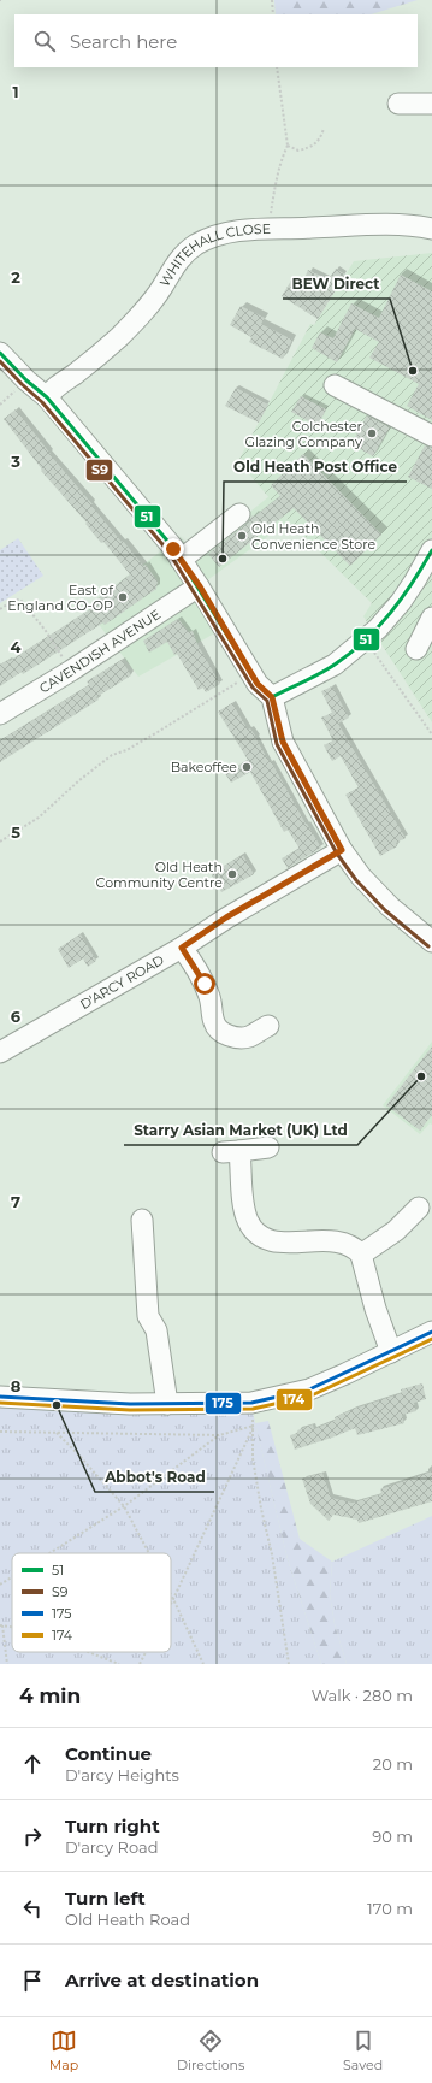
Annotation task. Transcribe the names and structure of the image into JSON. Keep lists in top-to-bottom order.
{
  "streets": {
    "street": ["WHITEHALL CLOSE", "CAVENDISH AVENUE", "D'ARCY ROAD"]
  },
  "places": [
    "BEW Direct",
    "Colchester Glazing Company",
    "Old Heath Convenience Store",
    "Old Heath Post Office",
    "East of England CO-OP",
    "Bakeoffee",
    "Old Heath Community Centre",
    "Starry Asian Market (UK) Ltd",
    "Abbot's Road"
  ],
  "lines": [
    "transit line 51",
    "transit line S9",
    "transit line 175",
    "transit line 174"
  ],
  "legend": [
    "51",
    "S9",
    "175",
    "174"
  ],
  "page": {
    "search": "Search here",
    "heading": ["4 min", "Walk · 280 m"],
    "list": [
      ["Continue", "D'arcy Heights", "20 m"],
      ["Turn right", "D'arcy Road", "90 m"],
      ["Turn left", "Old Heath Road", "170 m"],
      "Arrive at destination"
    ],
    "nav": ["Map", "Directions", "Saved"]
  },
  "grid": {
    "rows": [
      "1",
      "2",
      "3",
      "4",
      "5",
      "6",
      "7",
      "8"
    ]
  }
}
